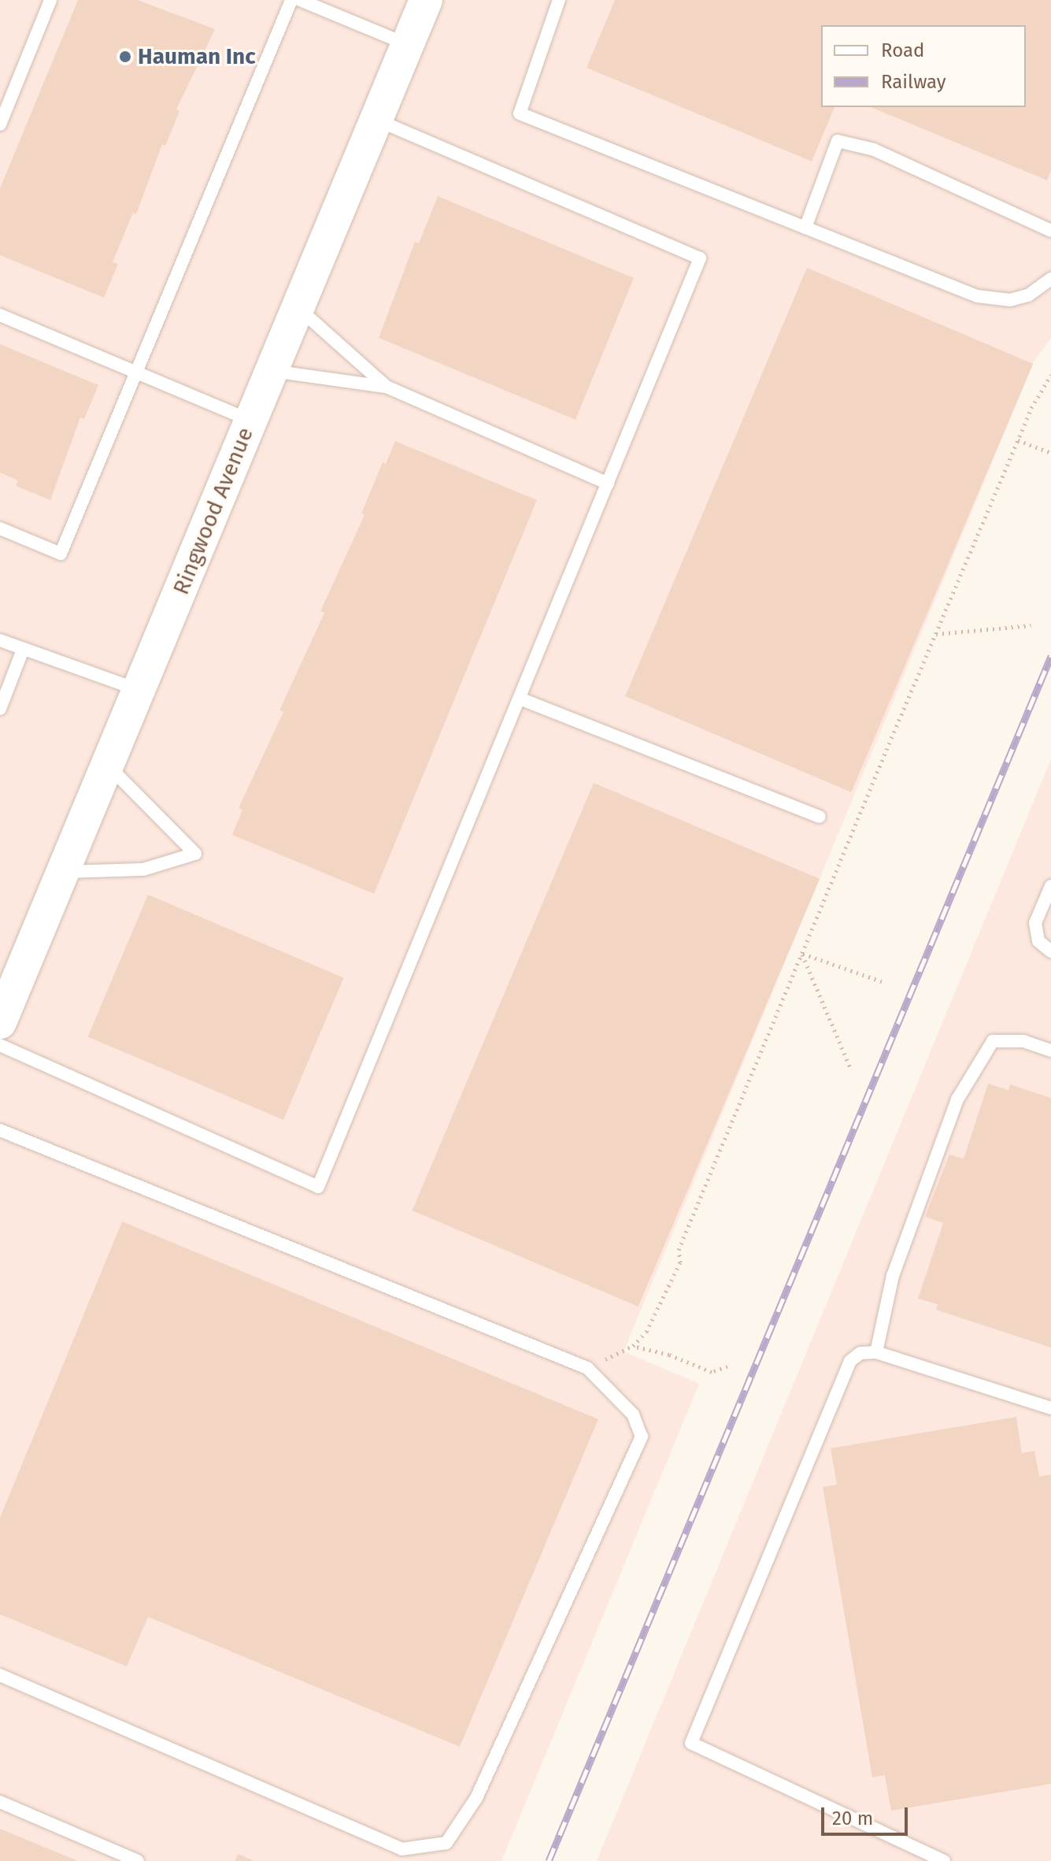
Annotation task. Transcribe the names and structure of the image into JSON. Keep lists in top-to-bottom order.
{
  "streets": {
    "street": ["Ringwood Avenue"]
  },
  "places": ["Hauman Inc"],
  "legend": ["Road", "Railway"],
  "scale_bar": "20 m"
}
